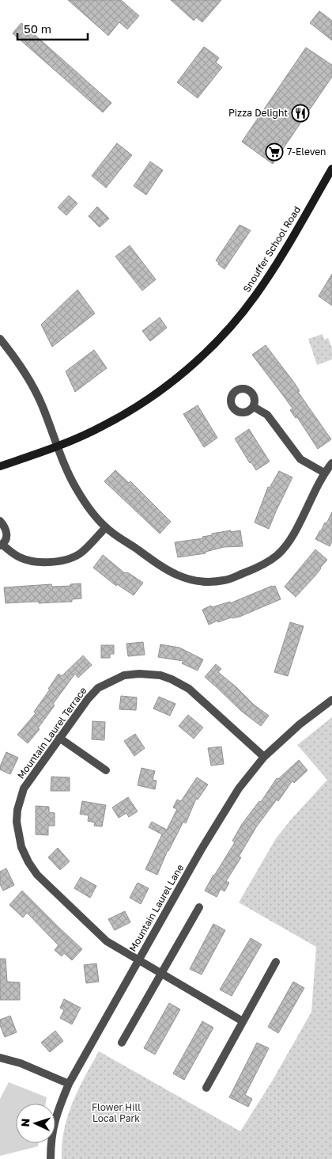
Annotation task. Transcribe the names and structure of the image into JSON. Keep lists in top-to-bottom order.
{
  "streets": {
    "main road": ["Snouffer School Road"],
    "street": ["Mountain Laurel Terrace", "Mountain Laurel Lane"]
  },
  "crossings": [
    ["Mountain Laurel Terrace", "Mountain Laurel Lane"]
  ],
  "parks": ["Flower Hill Local Park"],
  "places": {
    "restaurant": ["Pizza Delight"],
    "supermarket": ["7-Eleven"]
  },
  "scale_bar": "50 m",
  "north": "left"
}
